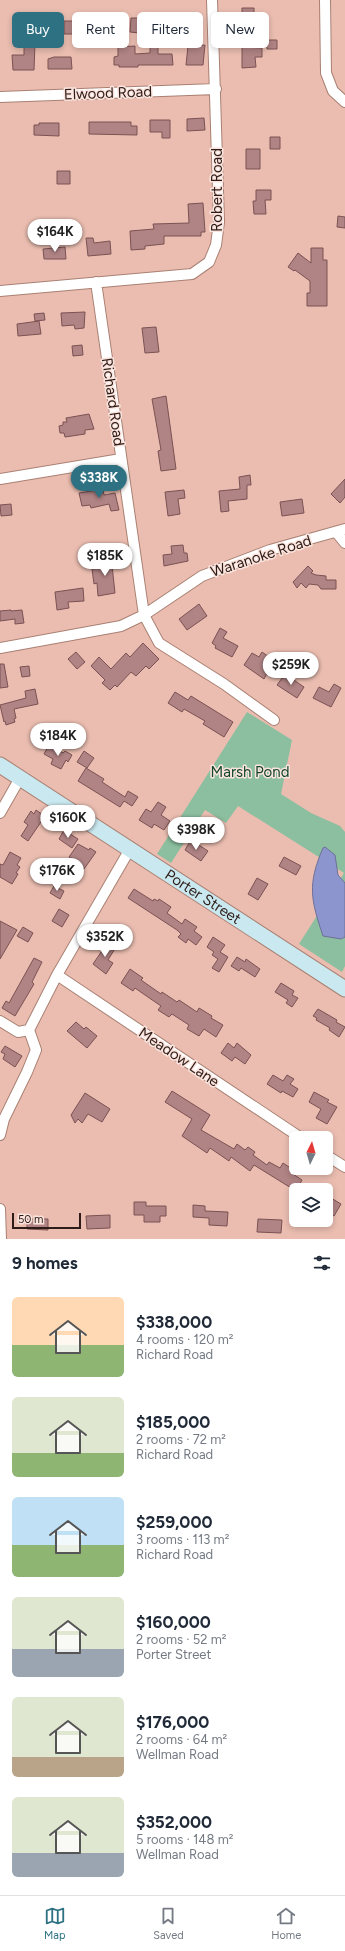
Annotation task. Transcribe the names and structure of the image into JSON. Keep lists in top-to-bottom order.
{
  "streets": {
    "street": [
      "Elwood Road",
      "Robert Road",
      "Richard Road",
      "Waranoke Road",
      "Porter Street",
      "Meadow Lane"
    ]
  },
  "crossings": [
    ["Elwood Road", "Robert Road"],
    ["Robert Road", "Richard Road"],
    ["Richard Road", "Waranoke Road"]
  ],
  "parks": ["Marsh Pond"],
  "scale_bar": "50 m",
  "north": "top",
  "page": {
    "chip": [
      "Buy",
      "Rent",
      "Filters",
      "New"
    ],
    "price": [
      "$164K",
      "$338K",
      "$185K",
      "$259K",
      "$184K",
      "$160K",
      "$398K",
      "$176K",
      "$352K"
    ],
    "scale": "50 m",
    "heading": "9 homes",
    "list": [
      {
        "name": "$338,000",
        "note": "4 rooms · 120 m² · Richard Road"
      },
      {
        "name": "$185,000",
        "note": "2 rooms · 72 m² · Richard Road"
      },
      {
        "name": "$259,000",
        "note": "3 rooms · 113 m² · Richard Road"
      },
      {
        "name": "$160,000",
        "note": "2 rooms · 52 m² · Porter Street"
      },
      {
        "name": "$176,000",
        "note": "2 rooms · 64 m² · Wellman Road"
      },
      {
        "name": "$352,000",
        "note": "5 rooms · 148 m² · Wellman Road"
      }
    ],
    "tabs": ["Map", "Saved", "Home"]
  }
}
